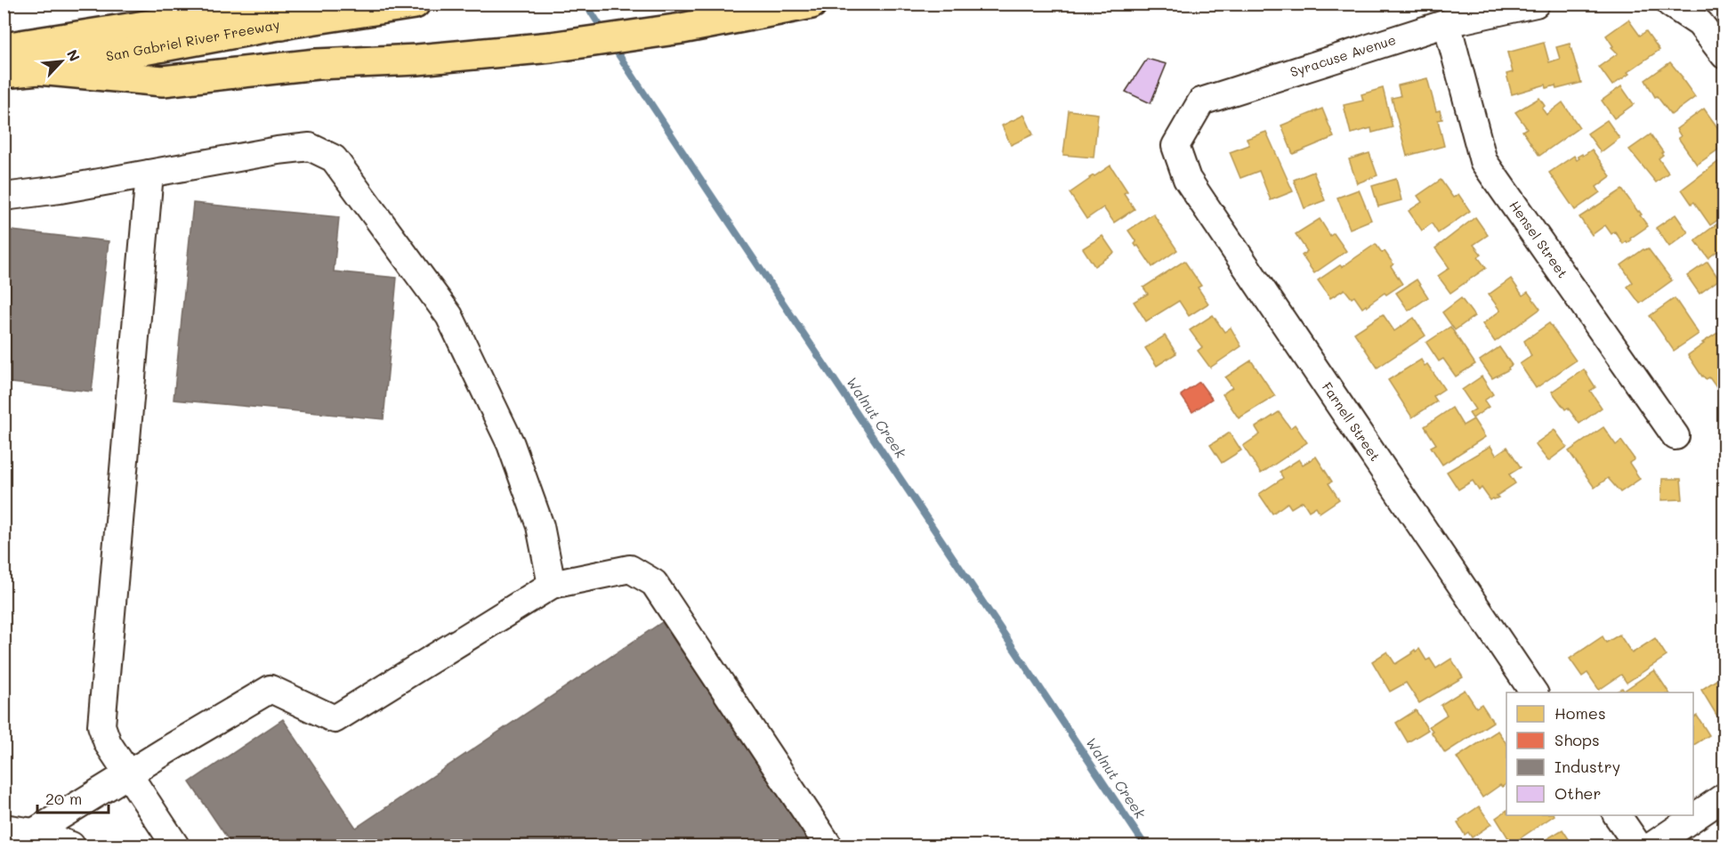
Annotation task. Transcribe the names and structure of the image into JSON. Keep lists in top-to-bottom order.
{
  "streets": {
    "highway": ["San Gabriel River Freeway"],
    "street": ["Syracuse Avenue", "Hensel Street", "Farnell Street"]
  },
  "crossings": [
    ["Syracuse Avenue", "Hensel Street"],
    ["Syracuse Avenue", "Farnell Street"]
  ],
  "water": ["Walnut Creek"],
  "legend": [
    "Homes",
    "Shops",
    "Industry",
    "Other"
  ],
  "scale_bar": "20 m",
  "north": "top right"
}
